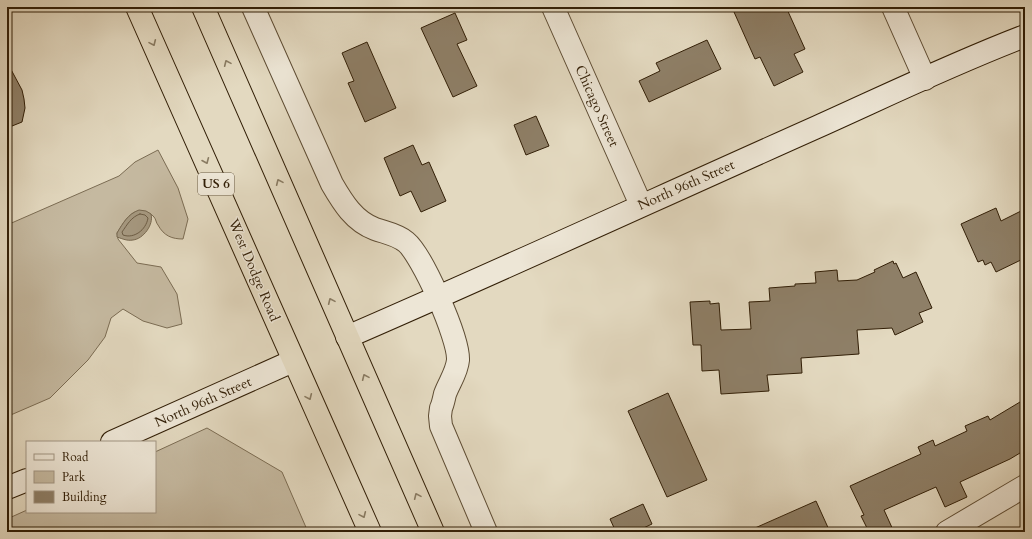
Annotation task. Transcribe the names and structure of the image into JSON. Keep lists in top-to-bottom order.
{
  "streets": {
    "highway": ["US 6", "West Dodge Road"],
    "street": ["Chicago Street", "North 96th Street"]
  },
  "crossings": [
    ["Chicago Street", "North 96th Street"],
    ["North 96th Street", "West Dodge Road"]
  ],
  "legend": ["Road", "Park", "Building"]
}
